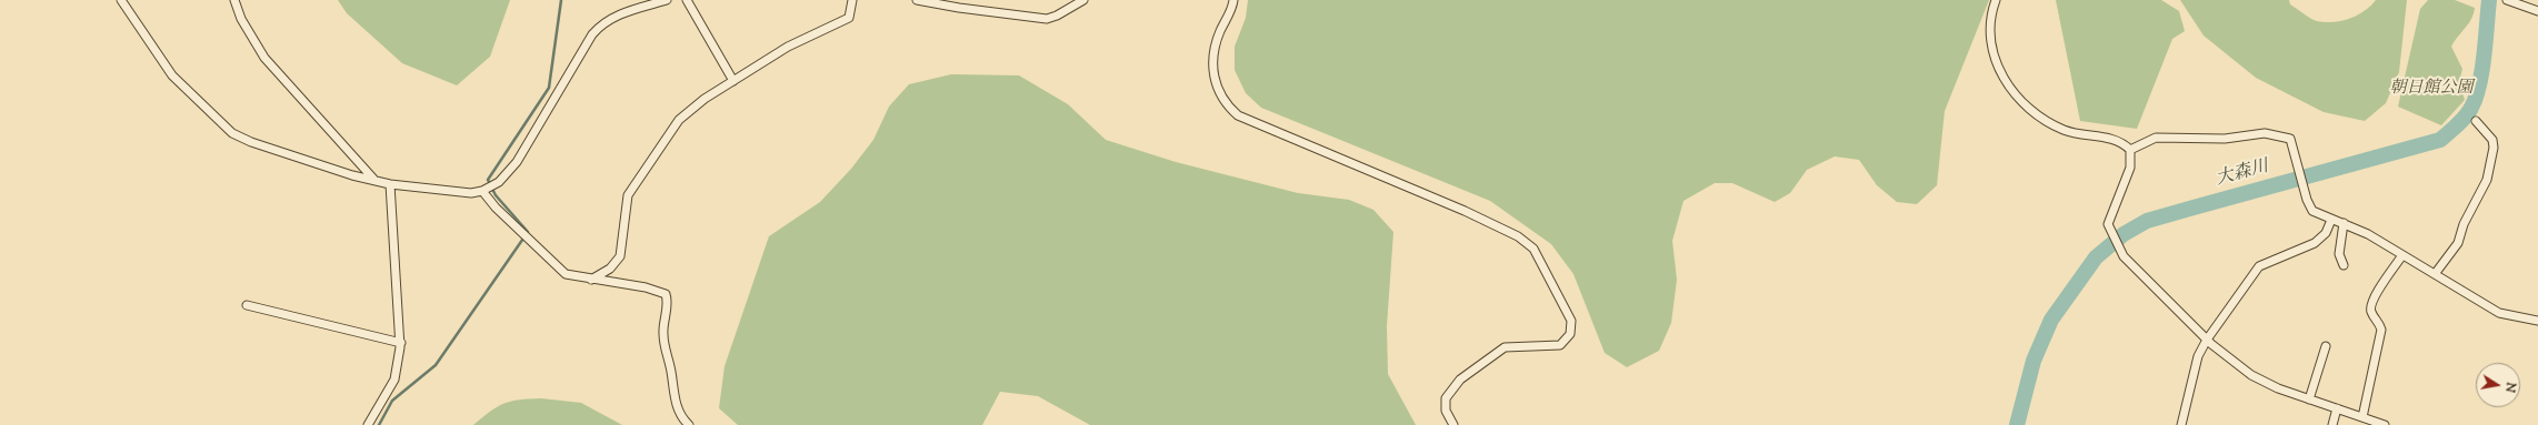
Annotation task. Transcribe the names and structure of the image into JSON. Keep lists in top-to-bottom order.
{
  "water": ["大森川"],
  "parks": ["朝日館公園"],
  "north": "right"
}
